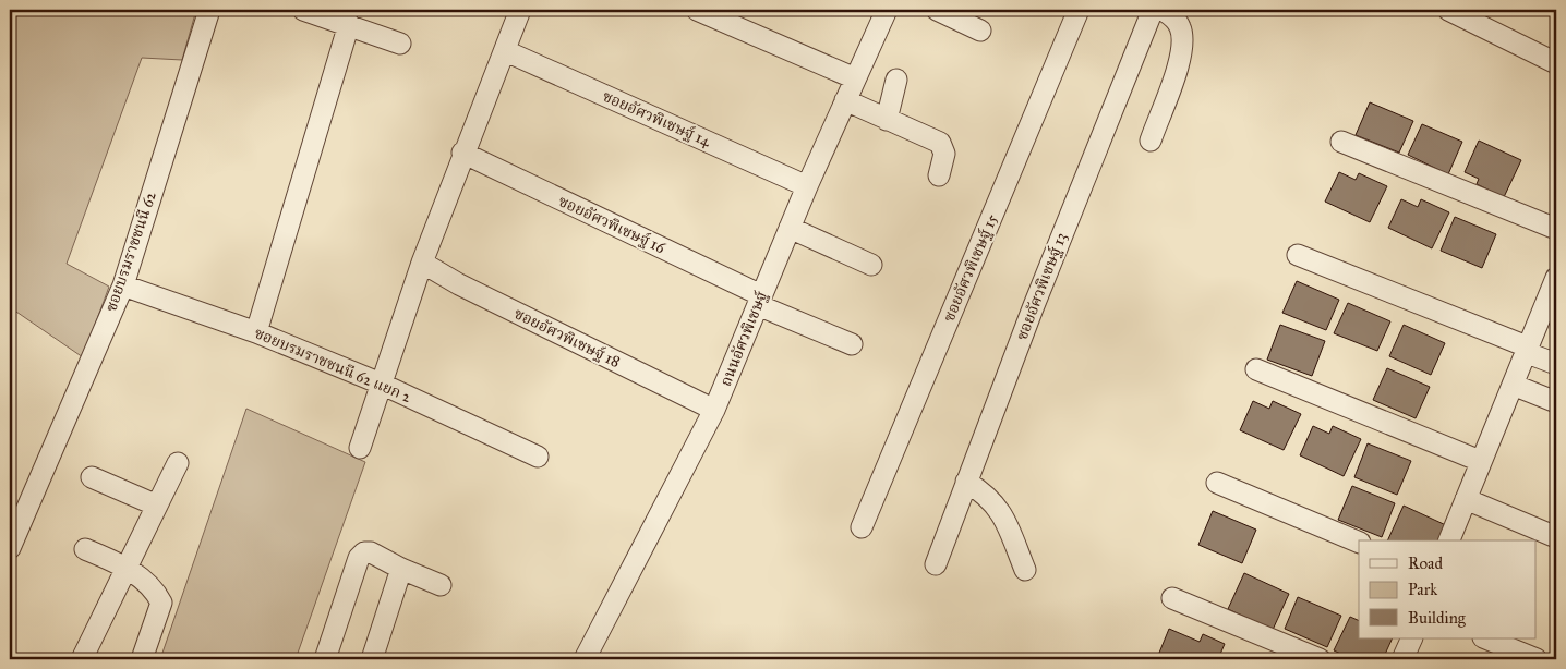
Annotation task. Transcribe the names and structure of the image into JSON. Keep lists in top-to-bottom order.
{
  "streets": {
    "street": [
      "ซอยอัศวพิเชษฐ์ 14",
      "ซอยอัศวพิเชษฐ์ 16",
      "ซอยบรมราชชนนี 62",
      "ซอยอัศวพิเชษฐ์ 15",
      "ซอยอัศวพิเชษฐ์ 13",
      "ซอยอัศวพิเชษฐ์ 18",
      "ถนนอัศวพิเชษฐ์",
      "ซอยบรมราชชนนี 62 แยก 2"
    ]
  },
  "crossings": [
    ["ซอยอัศวพิเชษฐ์ 14", "ถนนอัศวพิเชษฐ์"],
    ["ซอยอัศวพิเชษฐ์ 16", "ถนนอัศวพิเชษฐ์"],
    ["ซอยบรมราชชนนี 62", "ซอยบรมราชชนนี 62 แยก 2"],
    ["ซอยอัศวพิเชษฐ์ 18", "ถนนอัศวพิเชษฐ์"]
  ],
  "legend": ["Road", "Park", "Building"]
}
